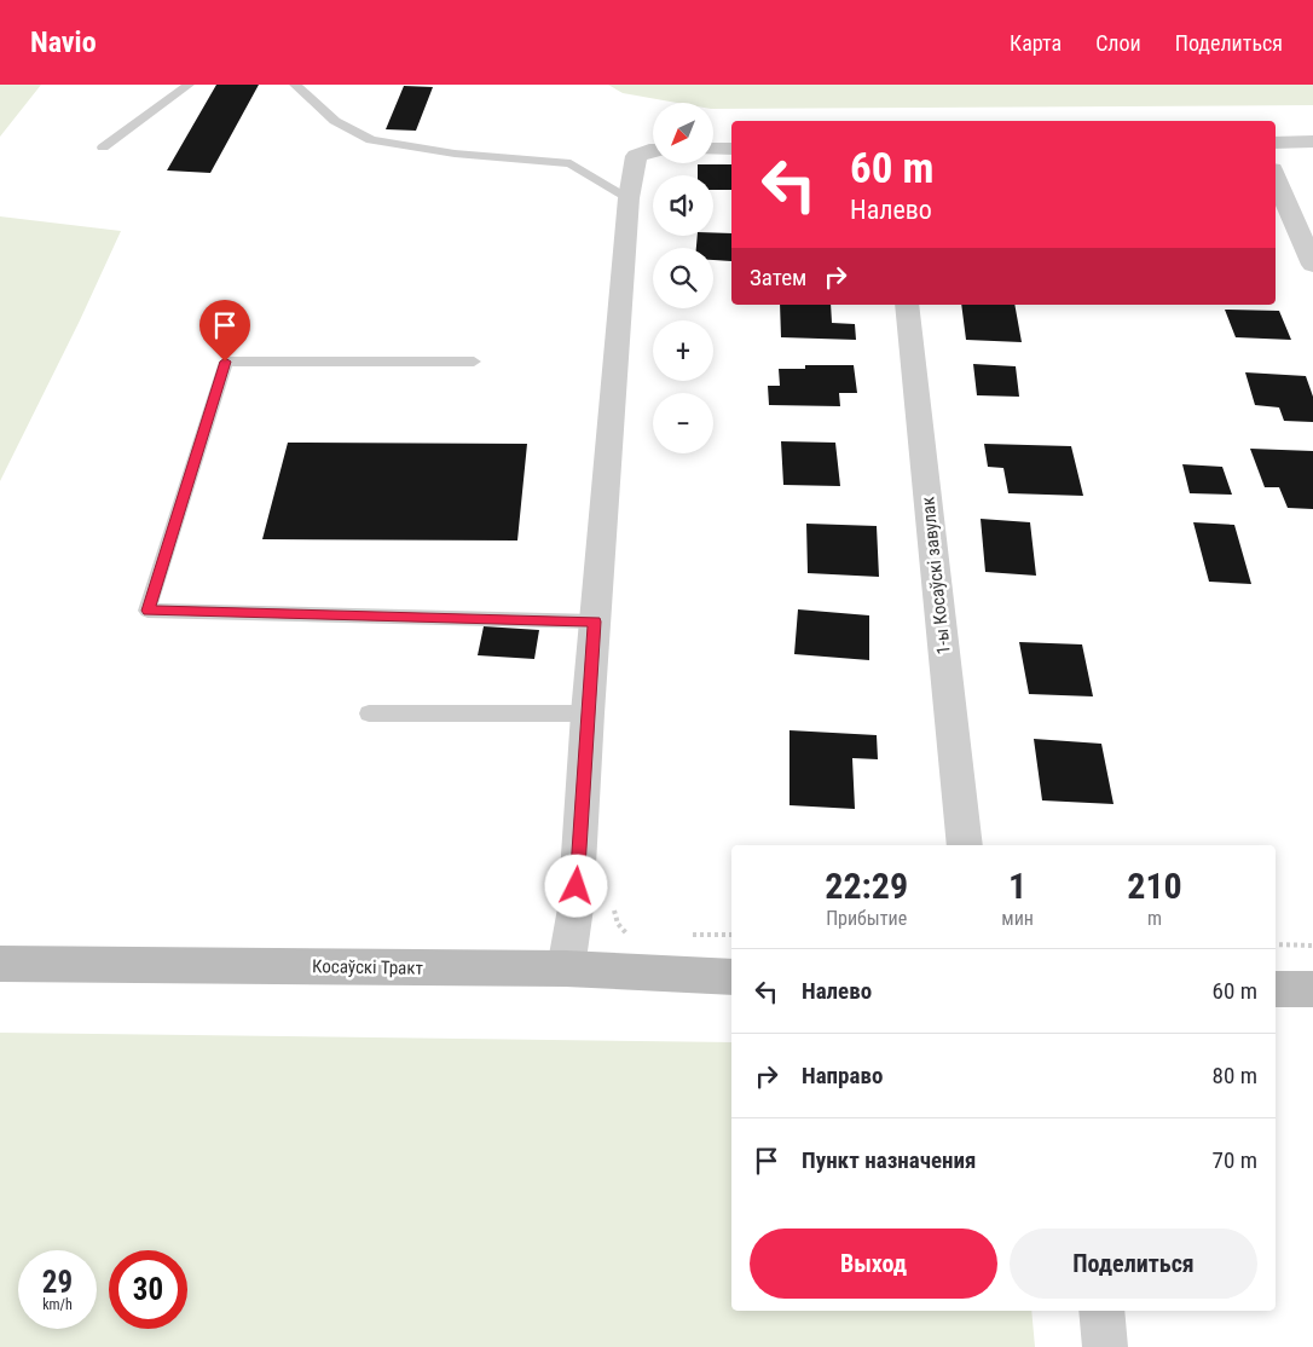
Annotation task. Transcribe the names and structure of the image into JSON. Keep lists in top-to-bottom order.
{
  "streets": {
    "main road": ["Косаўскі Тракт"],
    "street": ["1-ы Косаўскі завулак"]
  },
  "north": "bottom left",
  "page": {
    "header": "Navio",
    "nav": ["Карта", "Слои", "Поделиться"],
    "map_buttons": ["+", "−"],
    "turn": ["60 m", "Налево"],
    "then": "Затем",
    "eta": [
      "22:29",
      "Прибытие",
      "1",
      "мин",
      "210",
      "m"
    ],
    "list": [
      {
        "name": "Налево",
        "value": "60 m"
      },
      {
        "name": "Направо",
        "value": "80 m"
      },
      {
        "name": "Пункт назначения",
        "value": "70 m"
      }
    ],
    "buttons": ["Выход", "Поделиться"],
    "speed": "29 km/h",
    "limit": "30"
  }
}
